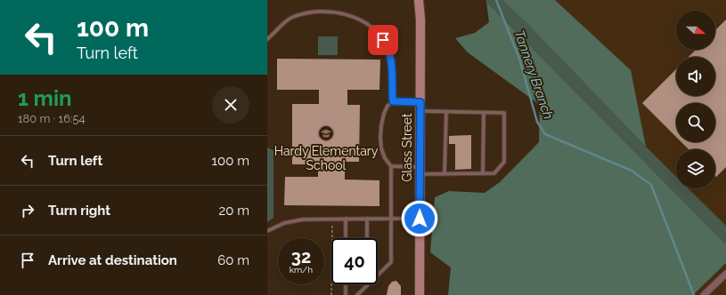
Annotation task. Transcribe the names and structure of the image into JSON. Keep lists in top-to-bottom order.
{
  "streets": {
    "street": ["Glass Street"]
  },
  "water": ["Tannery Branch"],
  "places": {
    "school or university": ["Hardy Elementary School"]
  },
  "north": "right",
  "page": {
    "turn": ["100 m", "Turn left"],
    "heading": ["1 min", "180 m · 16:54"],
    "list": [
      {
        "name": "Turn left",
        "value": "100 m"
      },
      {
        "name": "Turn right",
        "value": "20 m"
      },
      {
        "name": "Arrive at destination",
        "value": "60 m"
      }
    ],
    "speed": "32 km/h",
    "limit": "40"
  }
}
